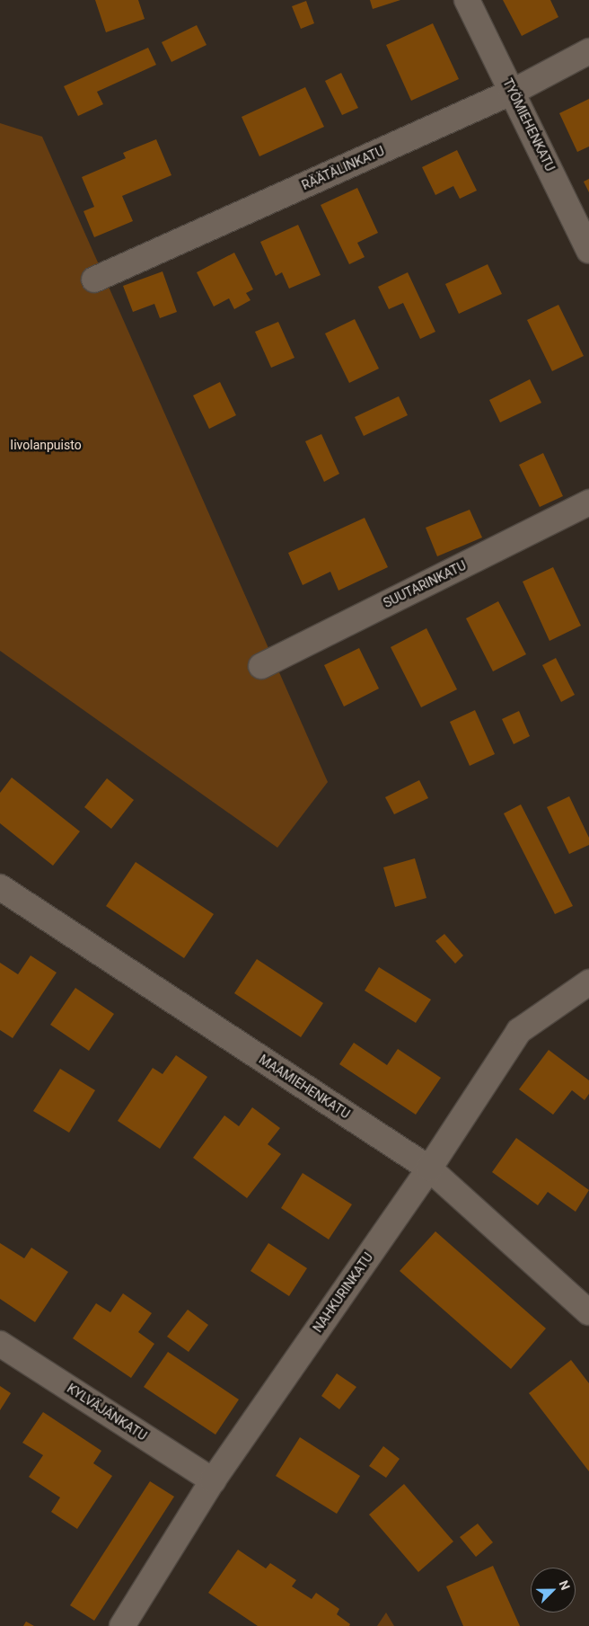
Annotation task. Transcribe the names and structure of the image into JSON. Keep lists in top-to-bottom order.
{
  "streets": {
    "street": [
      "TYÖMIEHENKATU",
      "RÄÄTÄLINKATU",
      "SUUTARINKATU",
      "MAAMIEHENKATU",
      "NAHKURINKATU",
      "KYLVÄJÄNKATU"
    ]
  },
  "crossings": [
    ["TYÖMIEHENKATU", "RÄÄTÄLINKATU"],
    ["MAAMIEHENKATU", "NAHKURINKATU"],
    ["NAHKURINKATU", "KYLVÄJÄNKATU"]
  ],
  "parks": ["Iivolanpuisto"],
  "north": "top right"
}
